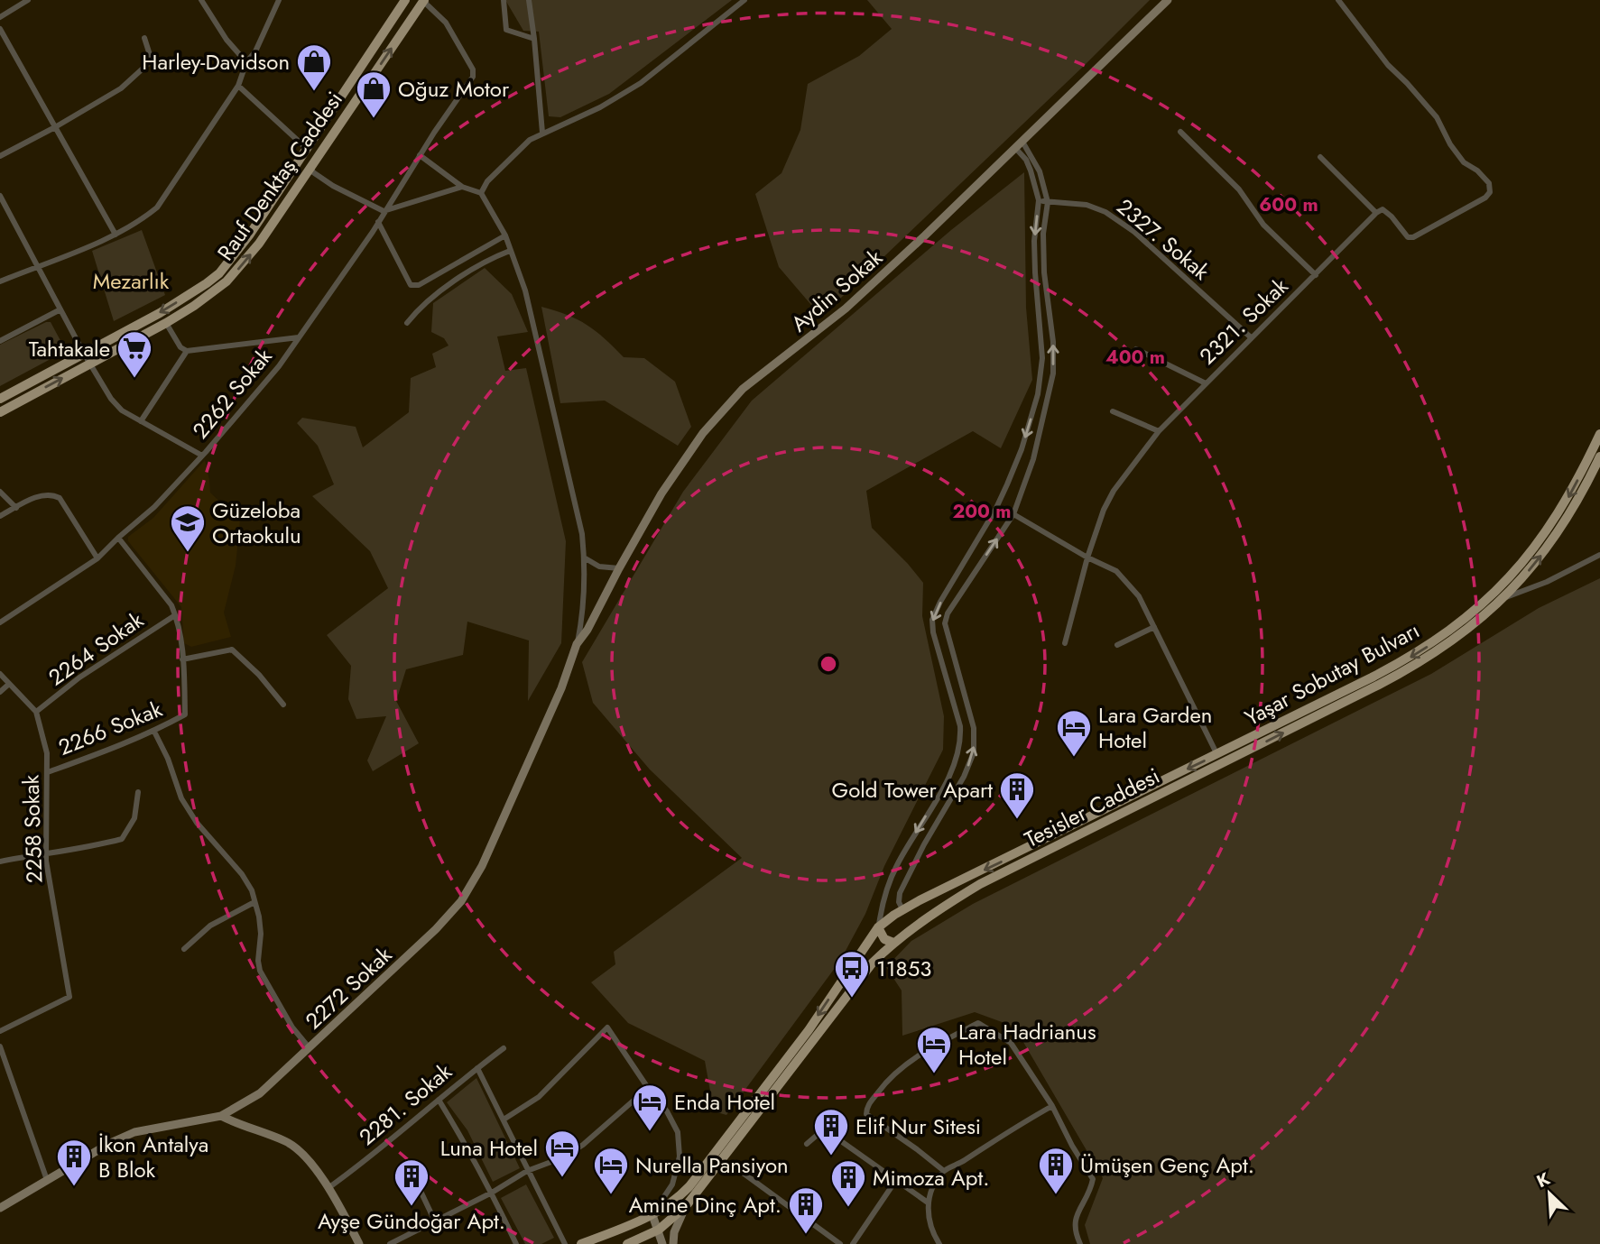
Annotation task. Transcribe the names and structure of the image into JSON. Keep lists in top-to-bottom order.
{
  "streets": {
    "main road": ["Rauf Denktaş Caddesi", "Yaşar Sobutay Bulvarı", "Tesisler Caddesi"],
    "street": [
      "2327. Sokak",
      "Aydin Sokak",
      "2321. Sokak",
      "2262 Sokak",
      "2264 Sokak",
      "2266 Sokak",
      "2258 Sokak",
      "2272 Sokak",
      "2281. Sokak"
    ]
  },
  "crossings": [
    ["Rauf Denktaş Caddesi", "2262 Sokak"],
    ["2327. Sokak", "2321. Sokak"],
    ["Aydin Sokak", "2272 Sokak"],
    ["2264 Sokak", "2258 Sokak"],
    ["2266 Sokak", "2258 Sokak"]
  ],
  "one_way": ["Yaşar Sobutay Bulvarı", "Tesisler Caddesi"],
  "parks": ["Mezarlık"],
  "places": {
    "shop": ["Harley-Davidson", "Oğuz Motor"],
    "supermarket": ["Tahtakale"],
    "school or university": ["Güzeloba Ortaokulu"],
    "hotel": [
      "Lara Garden Hotel",
      "Lara Hadrianus Hotel",
      "Enda Hotel",
      "Luna Hotel",
      "Nurella Pansiyon"
    ],
    "building": [
      "Gold Tower Apart",
      "Elif Nur Sitesi",
      "İkon Antalya B Blok",
      "Ümüşen Genç Apt.",
      "Ayşe Gündoğar Apt.",
      "Mimoza Apt.",
      "Amine Dinç Apt."
    ],
    "bus stop": ["11853"]
  },
  "north": "top left",
  "rings": ["600 m", "400 m", "200 m"]
}
